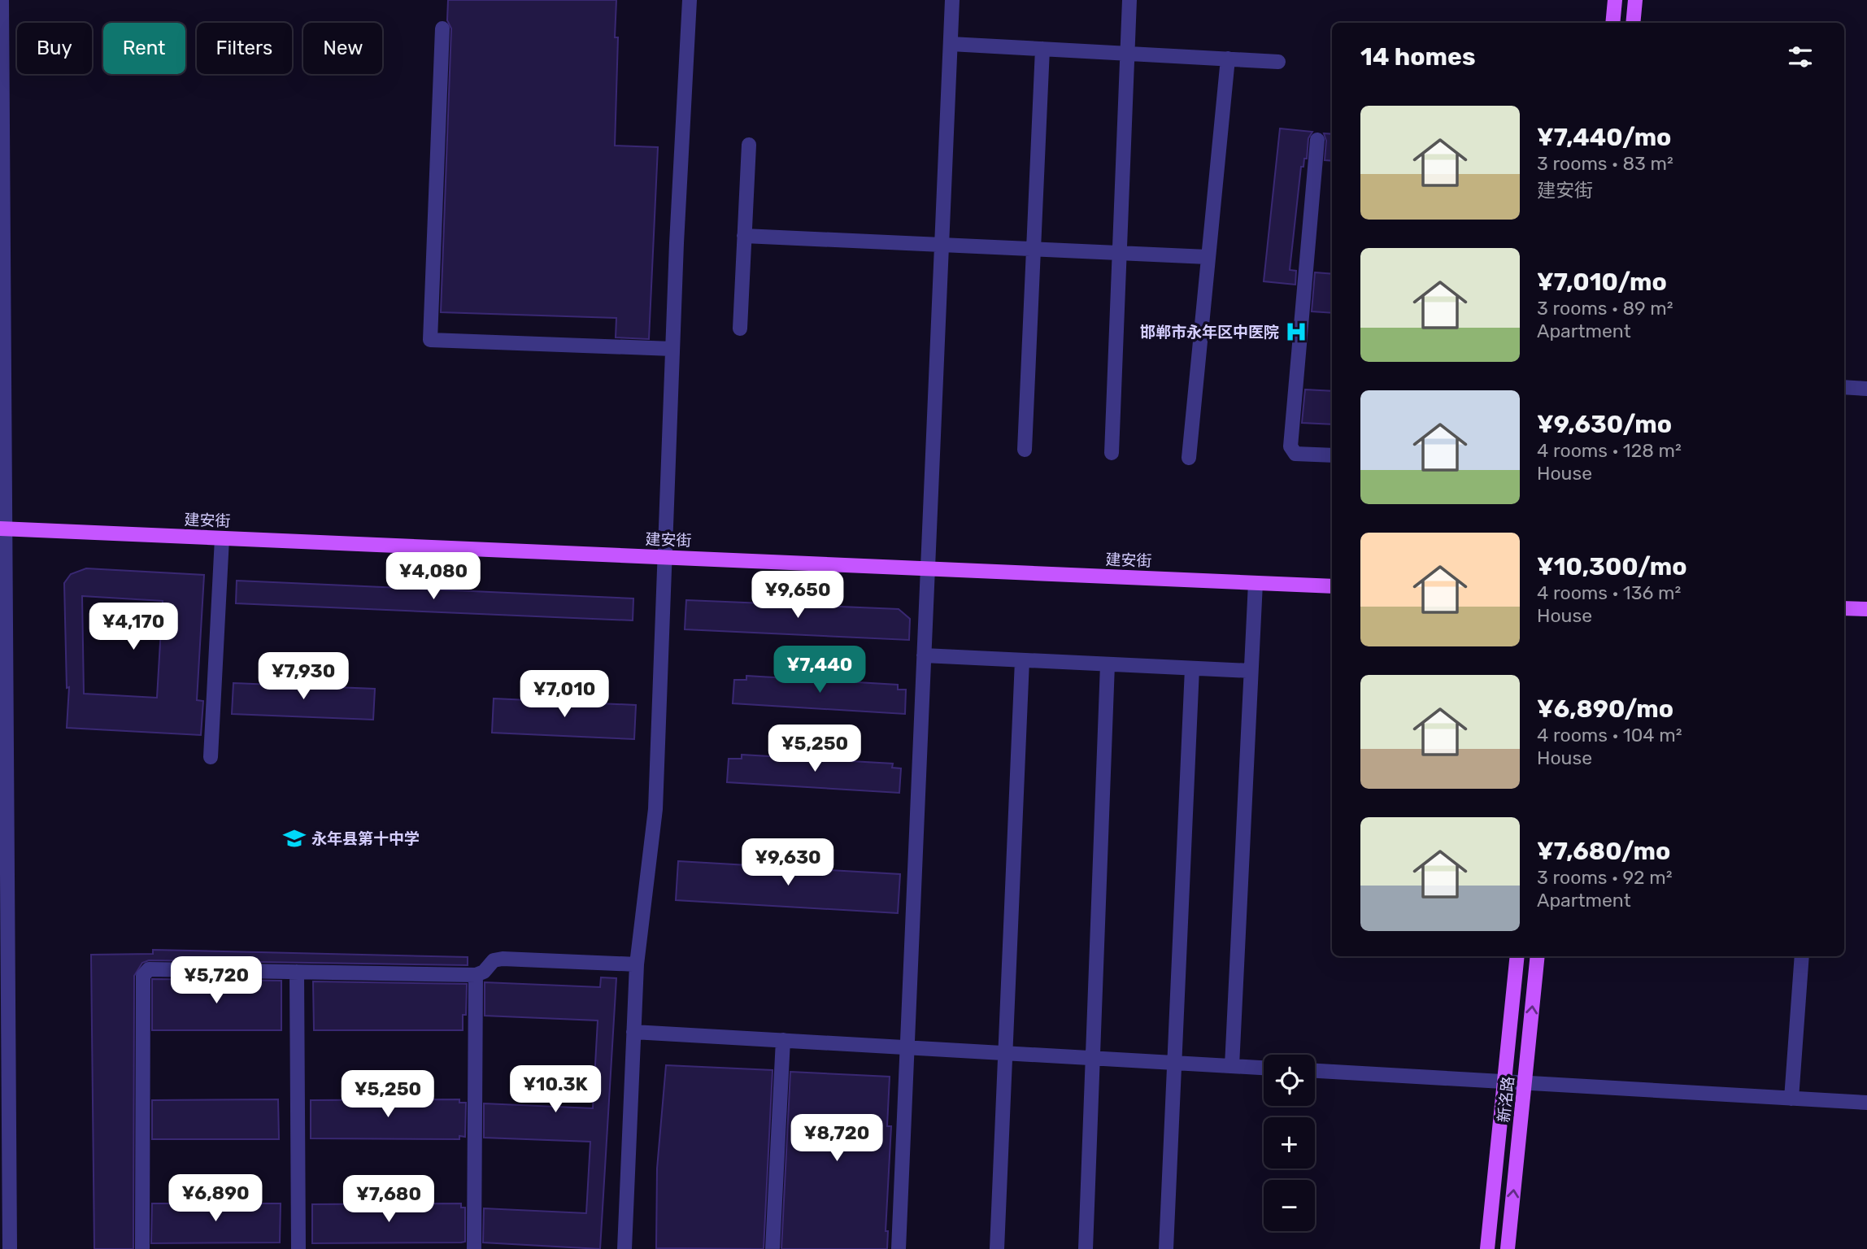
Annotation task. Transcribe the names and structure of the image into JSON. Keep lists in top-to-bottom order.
{
  "streets": {
    "main road": ["建安街", "新洺路"]
  },
  "places": {
    "hospital": ["邯郸市永年区中医院"],
    "school or university": ["永年县第十中学"]
  },
  "page": {
    "chip": [
      "Buy",
      "Rent",
      "Filters",
      "New"
    ],
    "heading": "14 homes",
    "list": [
      {
        "name": "¥7,440/mo",
        "note": "3 rooms · 83 m² · 建安街"
      },
      {
        "name": "¥7,010/mo",
        "note": "3 rooms · 89 m² · Apartment"
      },
      {
        "name": "¥9,630/mo",
        "note": "4 rooms · 128 m² · House"
      },
      {
        "name": "¥10,300/mo",
        "note": "4 rooms · 136 m² · House"
      },
      {
        "name": "¥6,890/mo",
        "note": "4 rooms · 104 m² · House"
      },
      {
        "name": "¥7,680/mo",
        "note": "3 rooms · 92 m² · Apartment"
      }
    ],
    "price": [
      "¥4,080",
      "¥9,650",
      "¥4,170",
      "¥7,440",
      "¥7,930",
      "¥7,010",
      "¥5,250",
      "¥9,630",
      "¥5,720",
      "¥10.3K",
      "¥5,250",
      "¥8,720",
      "¥6,890",
      "¥7,680"
    ],
    "map_buttons": ["+", "−"]
  }
}
